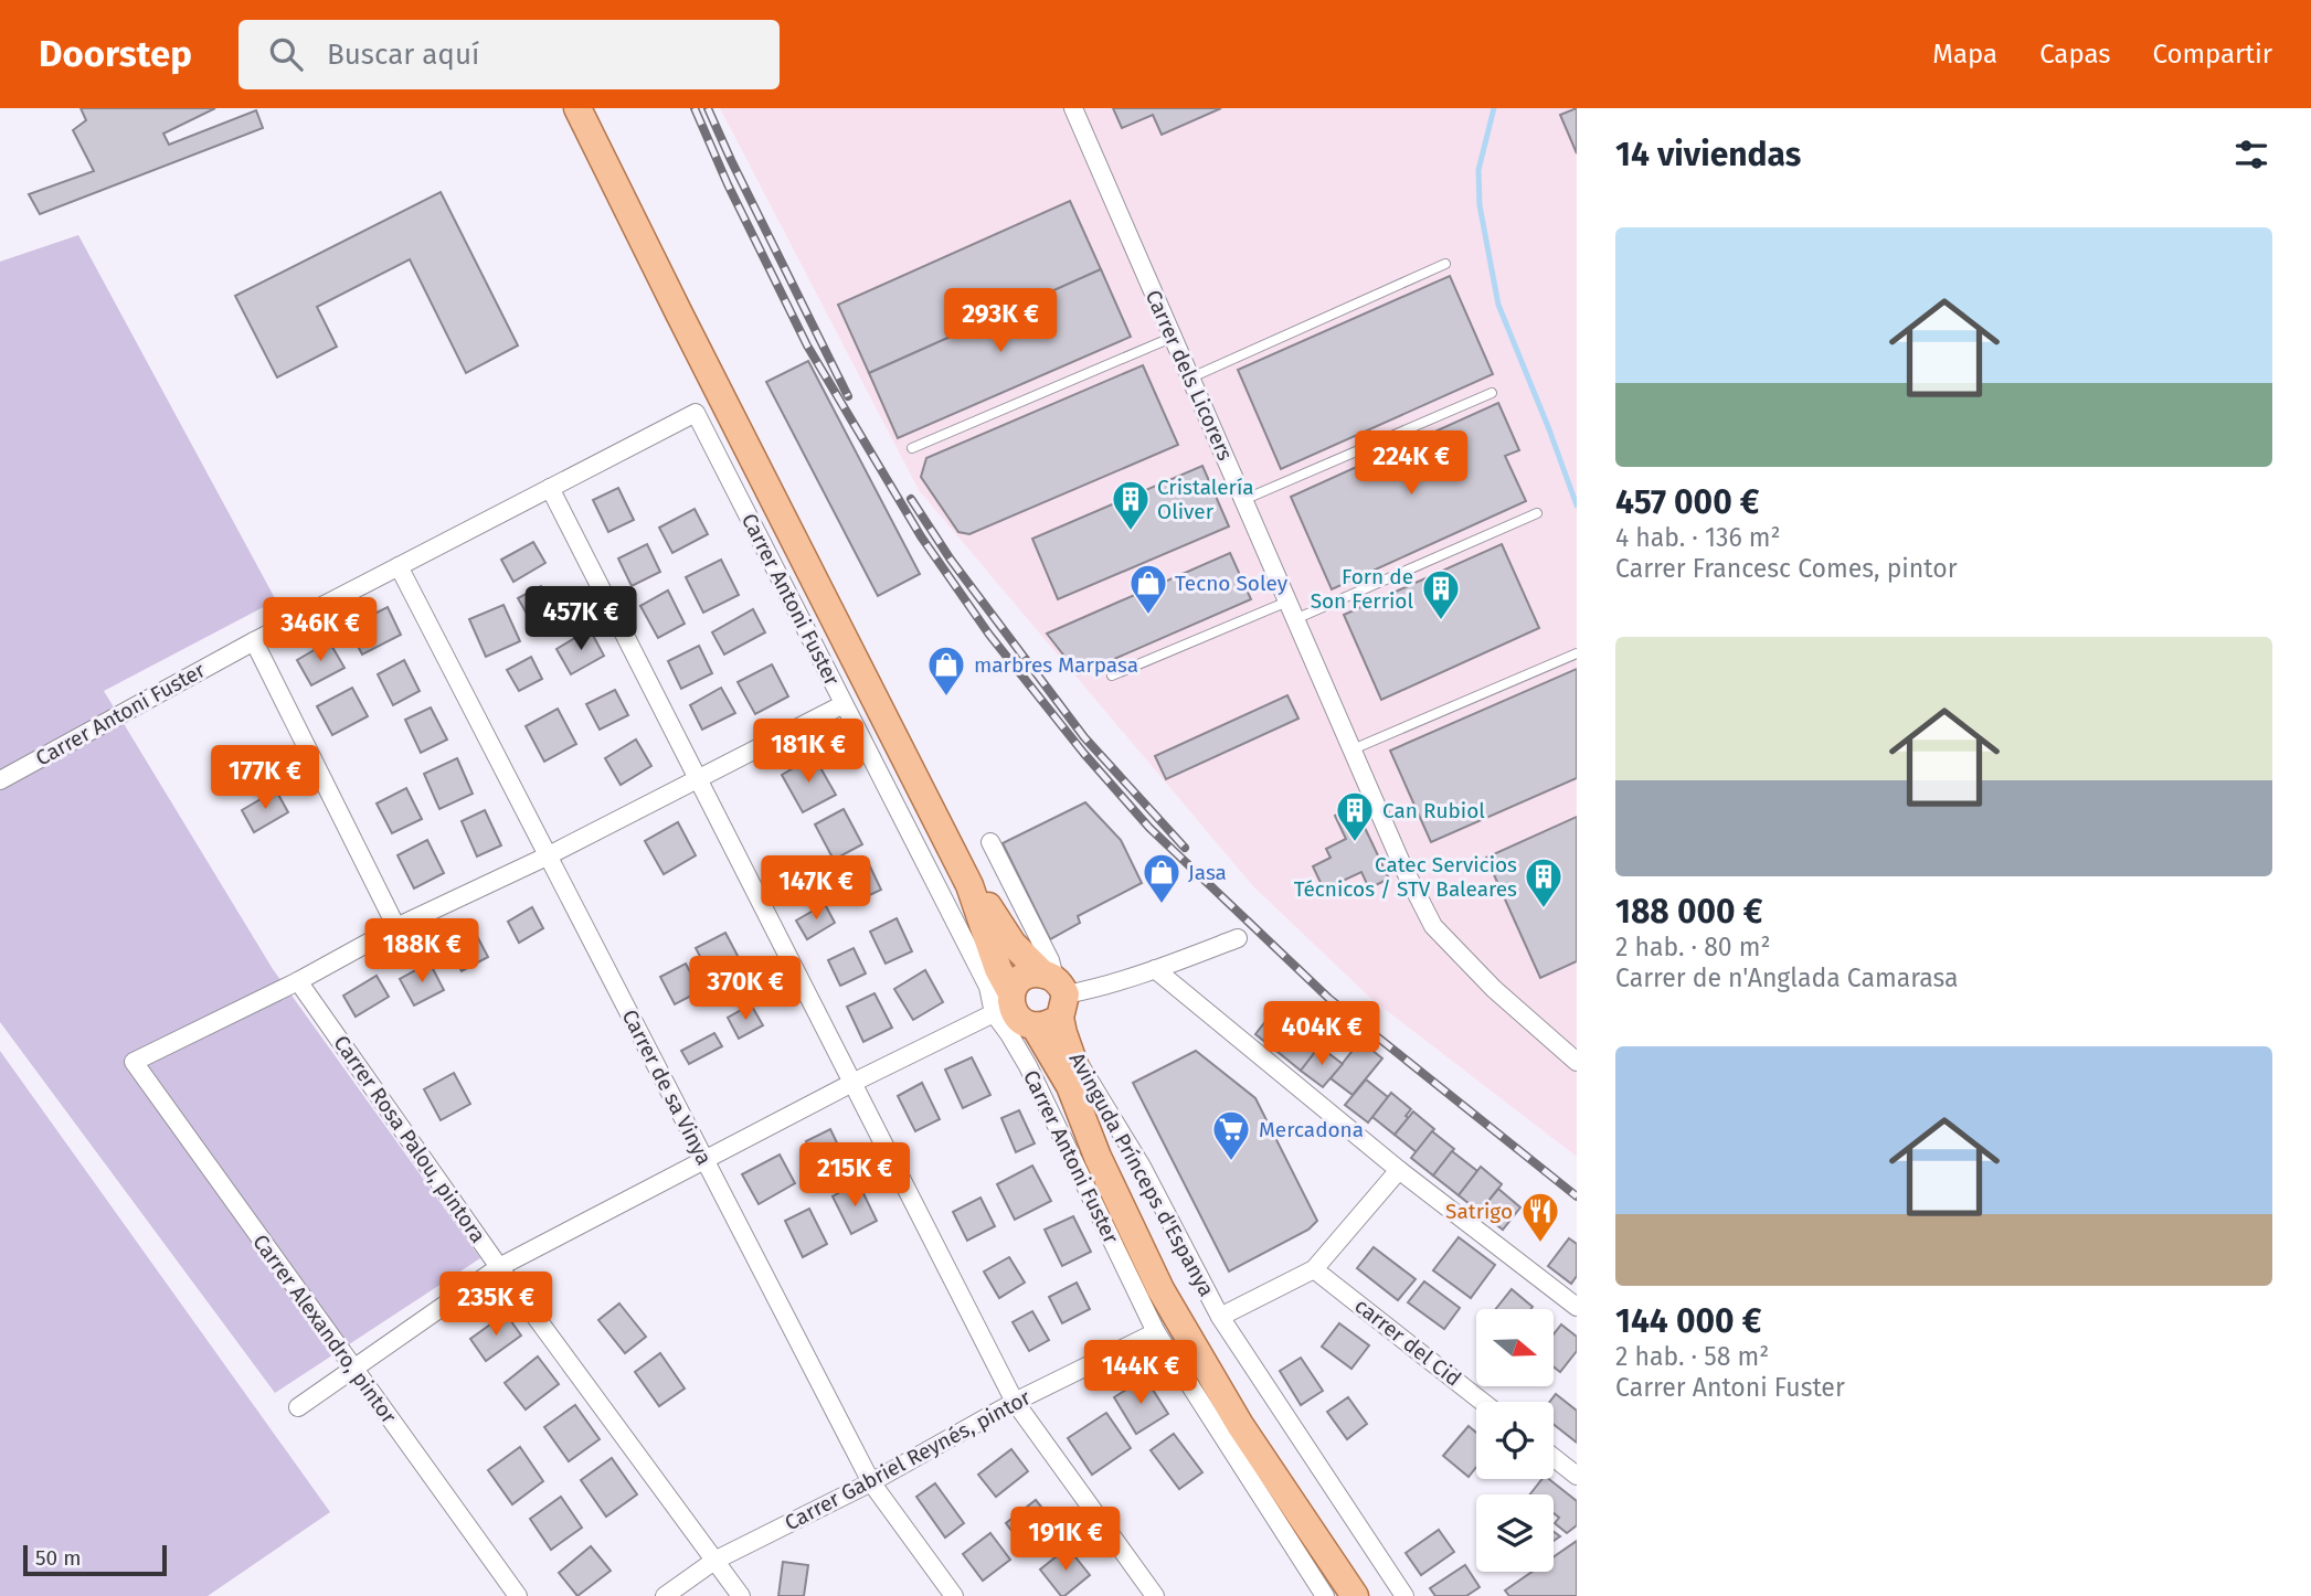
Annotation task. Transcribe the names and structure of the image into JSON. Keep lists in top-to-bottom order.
{
  "streets": {
    "street": [
      "Carrer dels Licorers",
      "Carrer Antoni Fuster",
      "Carrer de sa Vinya",
      "Carrer Rosa Palou, pintora",
      "Avinguda Prínceps d'Espanya",
      "Carrer Alexandro, pintor",
      "carrer del Cid",
      "Carrer Gabriel Reynés, pintor"
    ]
  },
  "crossings": [
    ["Carrer Antoni Fuster", "Carrer de sa Vinya"],
    ["Carrer Antoni Fuster", "Carrer Gabriel Reynés, pintor"],
    ["Carrer de sa Vinya", "Carrer Gabriel Reynés, pintor"],
    ["Carrer Rosa Palou, pintora", "Carrer Alexandro, pintor"],
    ["Carrer Rosa Palou, pintora", "Carrer Gabriel Reynés, pintor"]
  ],
  "places": {
    "building": [
      "Cristalería Oliver",
      "Forn de Son Ferriol",
      "Can Rubiol",
      "Catec Servicios Técnicos / STV Baleares"
    ],
    "shop": ["Tecno Soley", "marbres Marpasa", "Jasa"],
    "supermarket": ["Mercadona"],
    "restaurant": ["Satrigo"]
  },
  "scale_bar": "50 m",
  "north": "right",
  "page": {
    "header": "Doorstep",
    "search": "Buscar aquí",
    "nav": ["Mapa", "Capas", "Compartir"],
    "heading": "14 viviendas",
    "list": [
      {
        "name": "457 000 €",
        "note": "4 hab. · 136 m² · Carrer Francesc Comes, pintor"
      },
      {
        "name": "188 000 €",
        "note": "2 hab. · 80 m² · Carrer de n'Anglada Camarasa"
      },
      {
        "name": "144 000 €",
        "note": "2 hab. · 58 m² · Carrer Antoni Fuster"
      }
    ],
    "price": [
      "293K €",
      "224K €",
      "457K €",
      "346K €",
      "181K €",
      "177K €",
      "147K €",
      "188K €",
      "370K €",
      "404K €",
      "215K €",
      "235K €",
      "144K €",
      "191K €"
    ],
    "scale": "50 m"
  }
}
